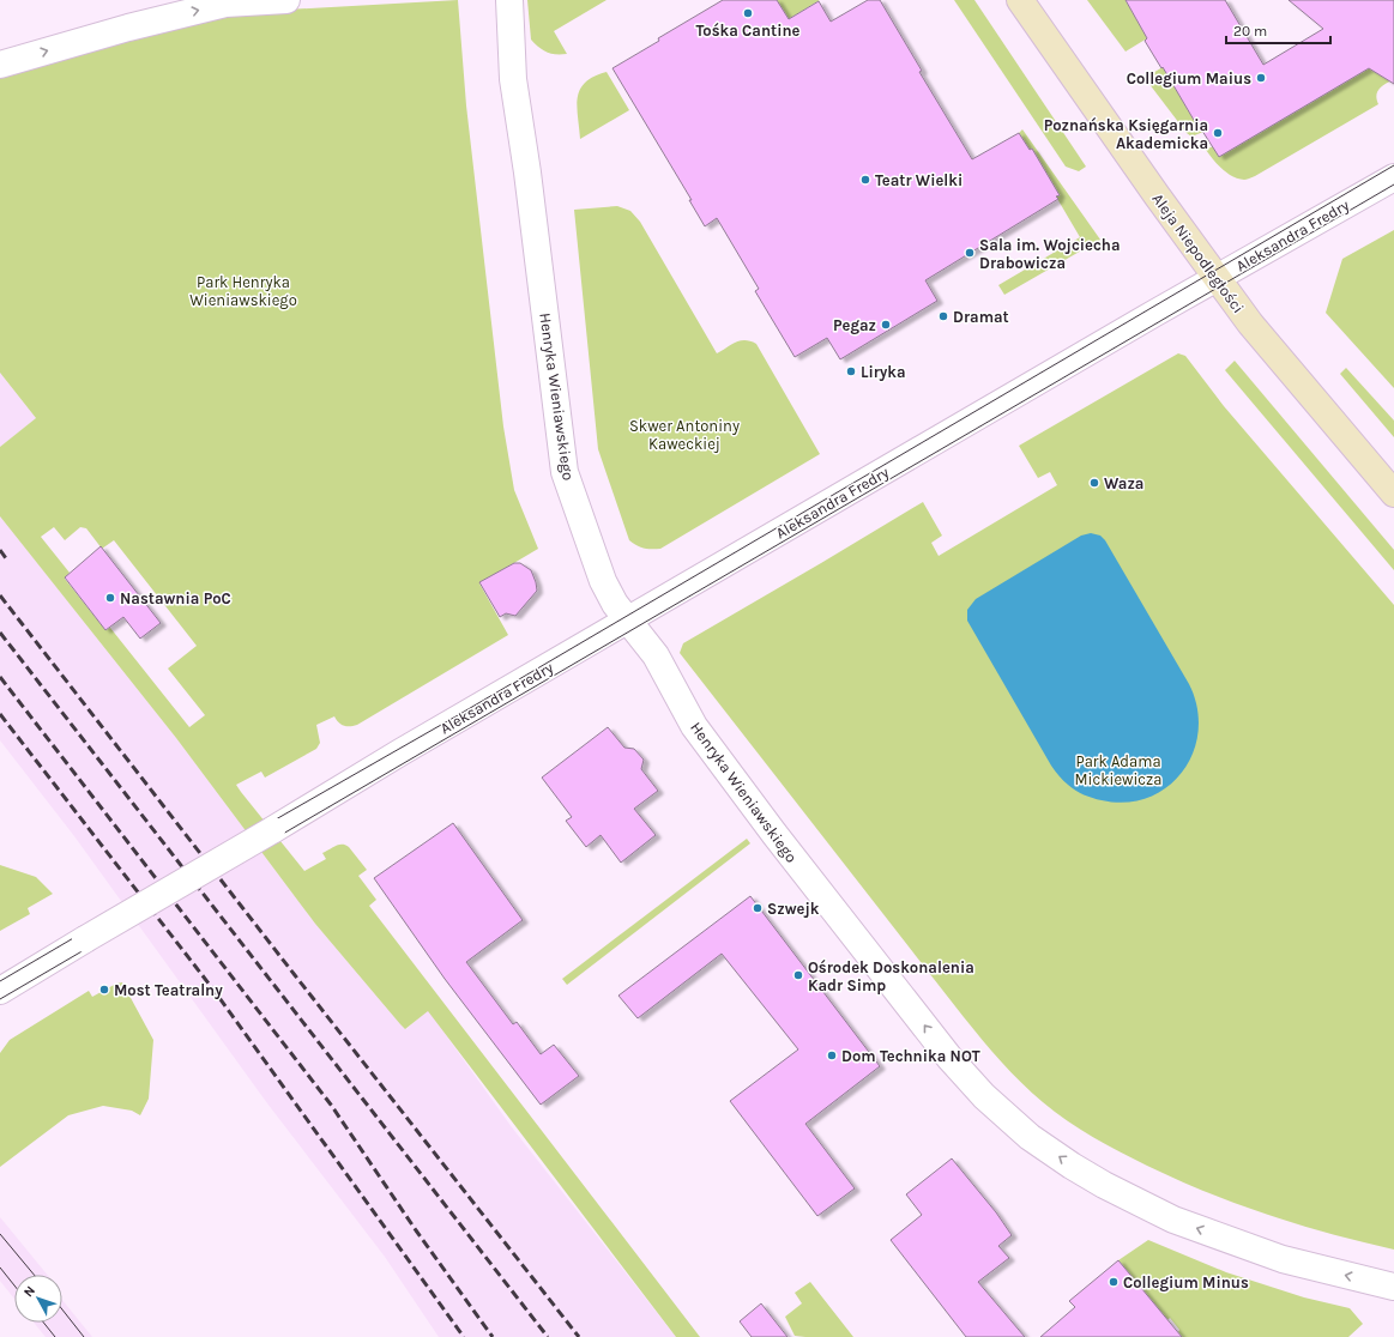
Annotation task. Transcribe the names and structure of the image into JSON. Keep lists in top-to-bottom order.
{
  "streets": {
    "street": ["Aleksandra Fredry", "Aleja Niepodległości", "Henryka Wieniawskiego"]
  },
  "crossings": [
    ["Aleksandra Fredry", "Aleja Niepodległości"],
    ["Aleksandra Fredry", "Henryka Wieniawskiego"]
  ],
  "one_way": ["Henryka Wieniawskiego"],
  "parks": ["Park Henryka Wieniawskiego", "Skwer Antoniny Kaweckiej", "Park Adama Mickiewicza"],
  "places": [
    "Tośka Cantine",
    "Collegium Maius",
    "Poznańska Księgarnia Akademicka",
    "Teatr Wielki",
    "Sala im. Wojciecha Drabowicza",
    "Dramat",
    "Pegaz",
    "Liryka",
    "Waza",
    "Nastawnia PoC",
    "Szwejk",
    "Ośrodek Doskonalenia Kadr Simp",
    "Most Teatralny",
    "Dom Technika NOT",
    "Collegium Minus"
  ],
  "scale_bar": "20 m",
  "north": "top left"
}
